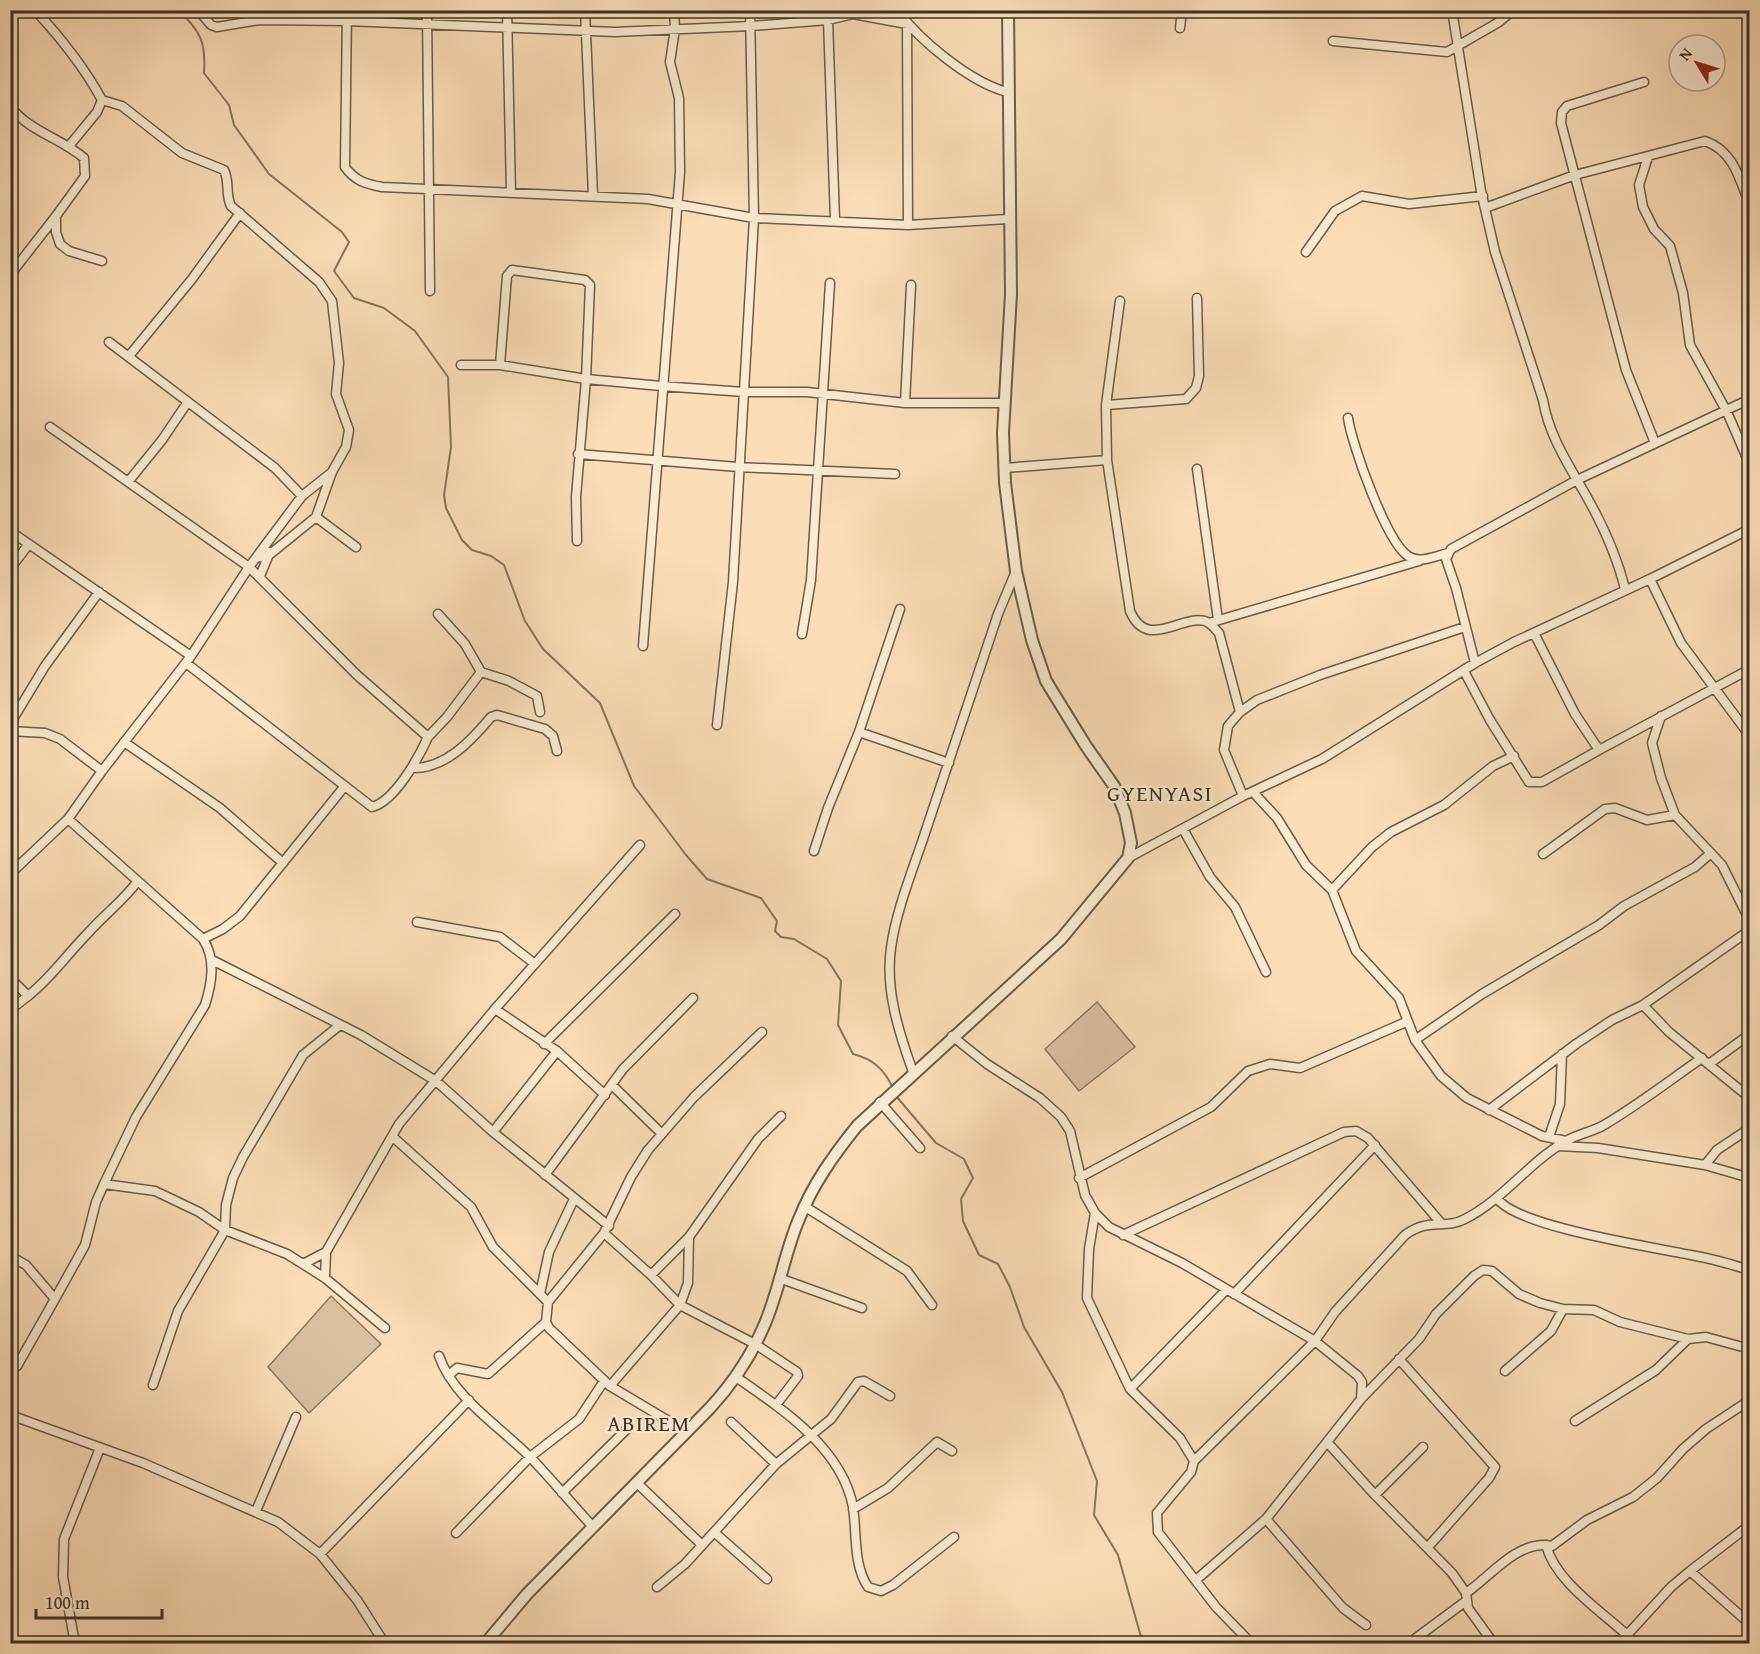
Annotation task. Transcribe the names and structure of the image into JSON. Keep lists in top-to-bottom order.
{
  "districts": ["GYENYASI", "ABIREM"],
  "scale_bar": "100 m",
  "north": "top left"
}
